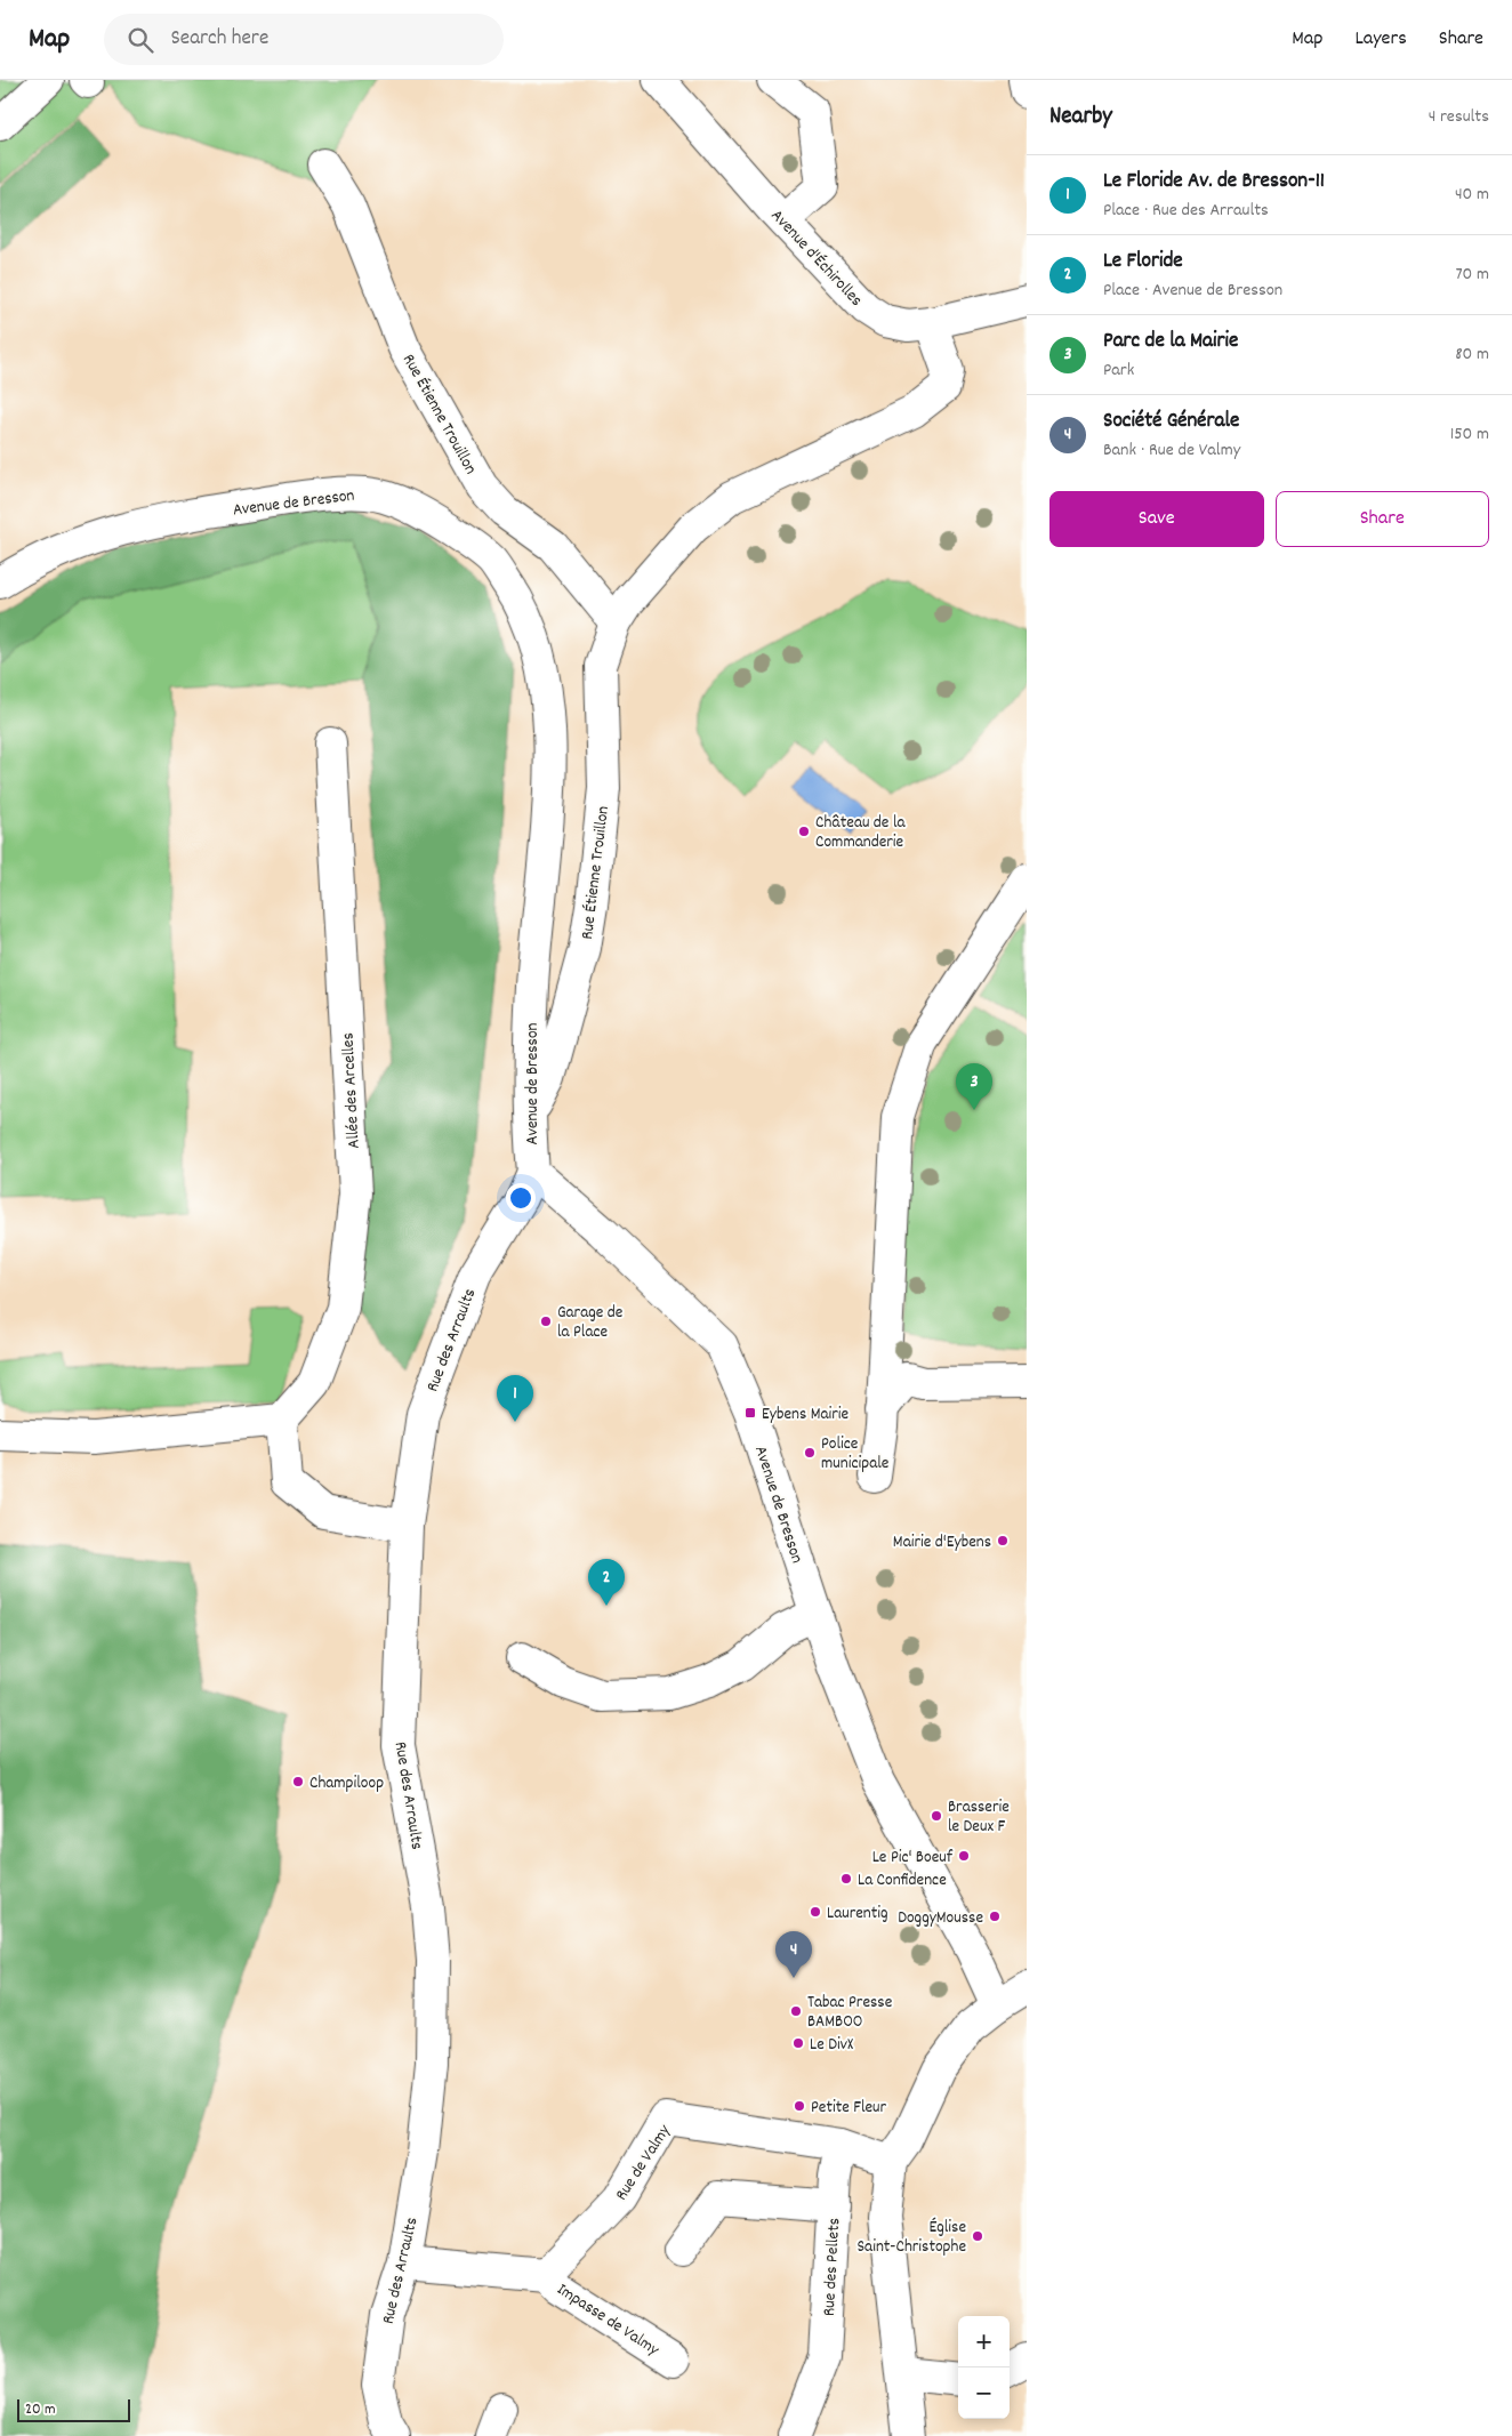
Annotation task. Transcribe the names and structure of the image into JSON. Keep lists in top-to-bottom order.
{
  "streets": {
    "street": [
      "Avenue d'Échirolles",
      "Rue Étienne Trouillon",
      "Avenue de Bresson",
      "Allée des Arcelles",
      "Rue des Arraults",
      "Rue de Valmy",
      "Rue des Pellets",
      "Impasse de Valmy"
    ]
  },
  "crossings": [
    ["Avenue d'Échirolles", "Rue Étienne Trouillon"],
    ["Rue Étienne Trouillon", "Avenue de Bresson"],
    ["Avenue de Bresson", "Rue des Arraults"],
    ["Rue de Valmy", "Rue des Pellets"],
    ["Rue de Valmy", "Impasse de Valmy"]
  ],
  "places": {
    "other": [
      "Château de la Commanderie",
      "Garage de la Place",
      "Police municipale",
      "Mairie d'Eybens",
      "Champiloop",
      "Brasserie le Deux F",
      "Le Pic' Boeuf",
      "La Confidence",
      "Laurentig",
      "DoggyMousse",
      "Tabac Presse BAMBOO",
      "Le DivX",
      "Petite Fleur",
      "Église Saint-Christophe"
    ],
    "transit": ["Eybens Mairie"]
  },
  "scale_bar": "20 m",
  "page": {
    "header": "Map",
    "search": "Search here",
    "nav": ["Map", "Layers", "Share"],
    "heading": ["Nearby", "4 results"],
    "list": [
      {
        "mark": "1",
        "name": "Le Floride Av. de Bresson-11",
        "note": "Place · Rue des Arraults",
        "value": "40 m"
      },
      {
        "mark": "2",
        "name": "Le Floride",
        "note": "Place · Avenue de Bresson",
        "value": "70 m"
      },
      {
        "mark": "3",
        "name": "Parc de la Mairie",
        "note": "Park",
        "value": "80 m"
      },
      {
        "mark": "4",
        "name": "Société Générale",
        "note": "Bank · Rue de Valmy",
        "value": "150 m"
      }
    ],
    "buttons": ["Save", "Share"],
    "pins": [
      "3",
      "1",
      "2",
      "4"
    ],
    "map_buttons": ["+", "−"],
    "scale": "20 m"
  }
}
